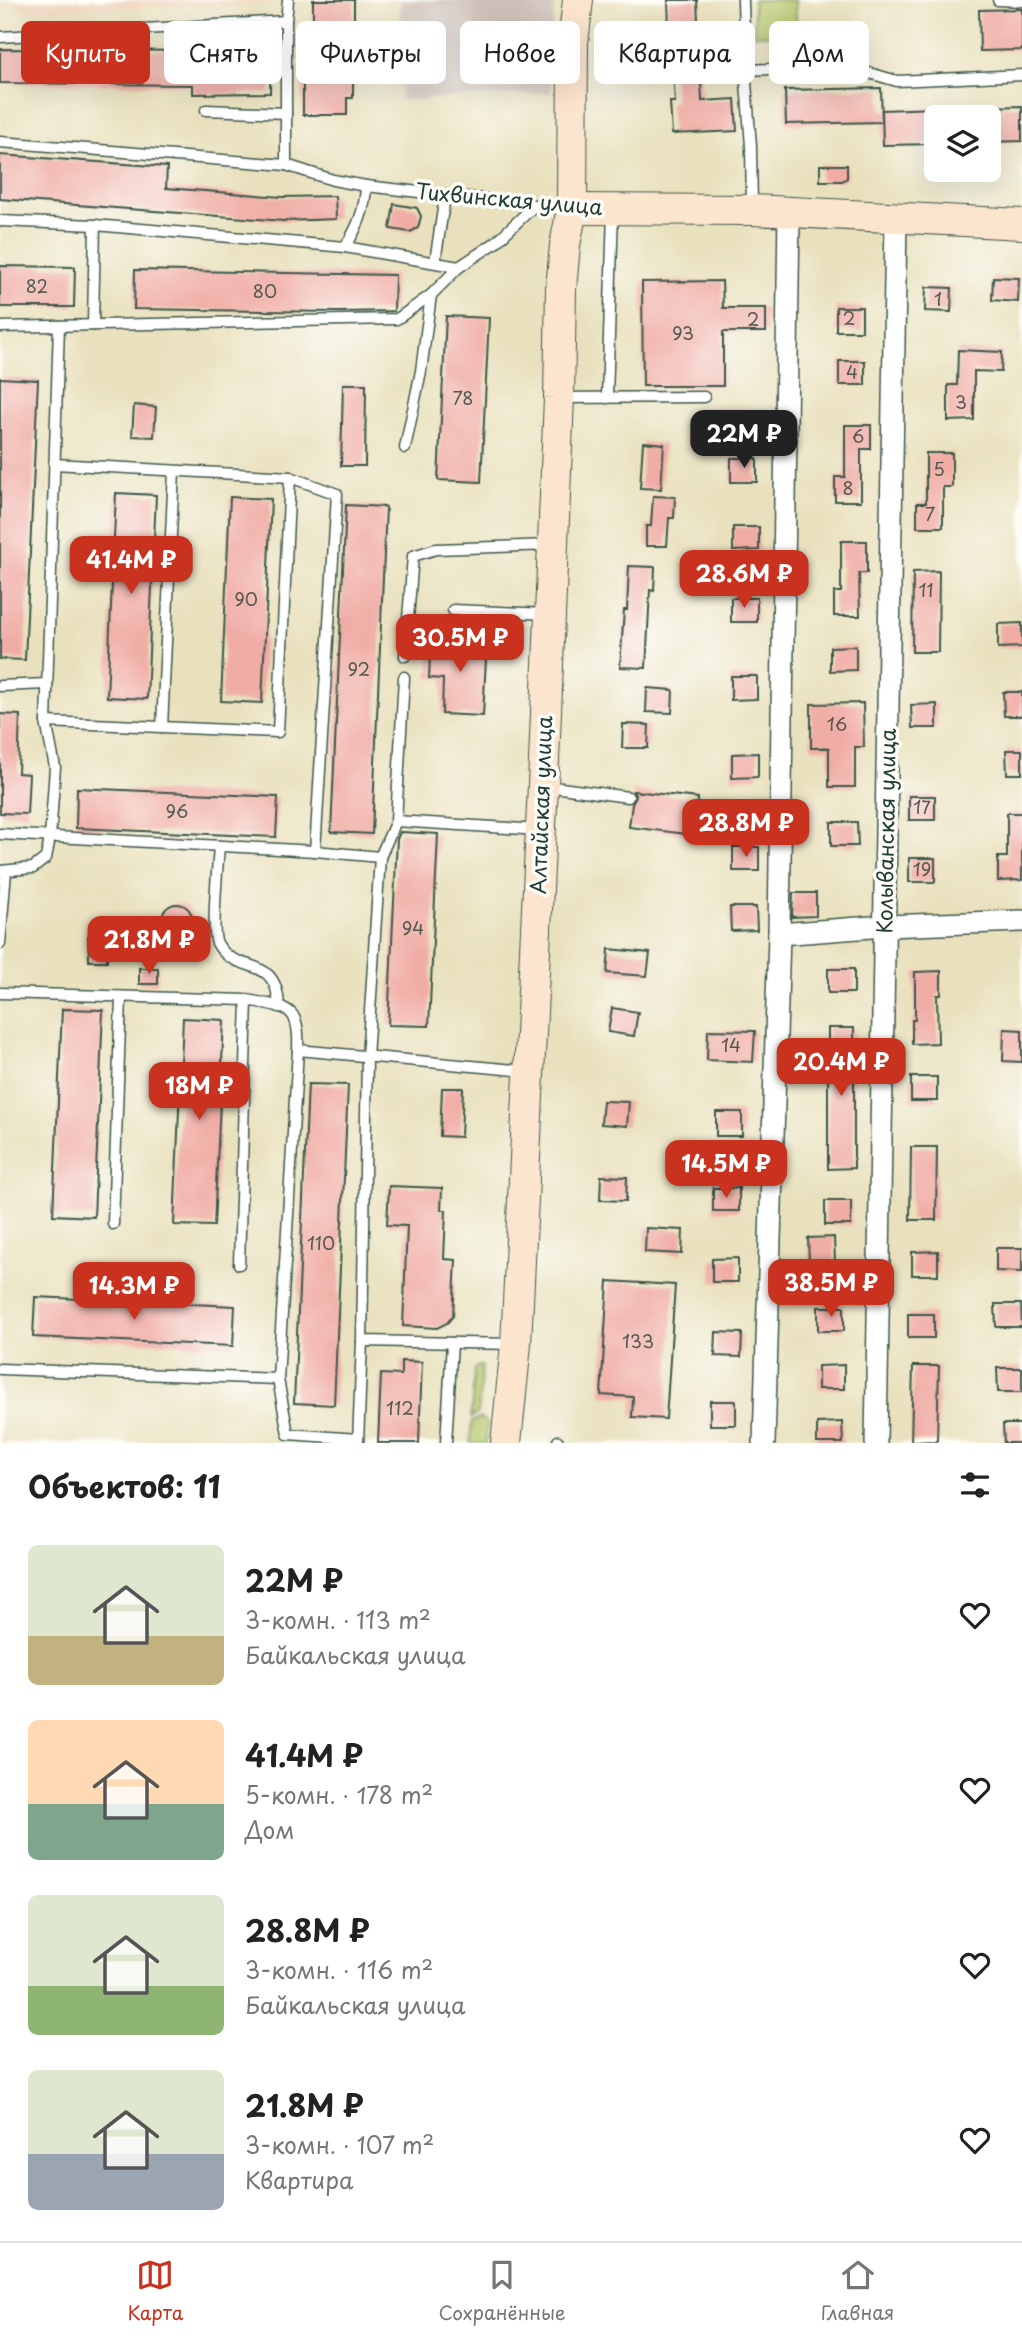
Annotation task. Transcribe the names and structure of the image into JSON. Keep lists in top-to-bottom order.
{
  "streets": {
    "main road": ["Тихвинская улица", "Алтайская улица"],
    "street": ["Колыванская улица"]
  },
  "crossings": [
    ["Тихвинская улица", "Алтайская улица"],
    ["Тихвинская улица", "Колыванская улица"]
  ],
  "house_numbers": [
    "82",
    "80",
    "1",
    "2",
    "2",
    "93",
    "4",
    "78",
    "3",
    "6",
    "5",
    "8",
    "7",
    "11",
    "90",
    "92",
    "16",
    "17",
    "96",
    "19",
    "94",
    "14",
    "110",
    "133",
    "112"
  ],
  "page": {
    "chip": [
      "Купить",
      "Снять",
      "Фильтры",
      "Новое",
      "Квартира",
      "Дом"
    ],
    "price": [
      "22M ₽",
      "41.4M ₽",
      "28.6M ₽",
      "30.5M ₽",
      "28.8M ₽",
      "21.8M ₽",
      "20.4M ₽",
      "18M ₽",
      "14.5M ₽",
      "38.5M ₽",
      "14.3M ₽"
    ],
    "heading": "Объектов: 11",
    "list": [
      {
        "name": "22M ₽",
        "note": "3-комн. · 113 m² · Байкальская улица"
      },
      {
        "name": "41.4M ₽",
        "note": "5-комн. · 178 m² · Дом"
      },
      {
        "name": "28.8M ₽",
        "note": "3-комн. · 116 m² · Байкальская улица"
      },
      {
        "name": "21.8M ₽",
        "note": "3-комн. · 107 m² · Квартира"
      }
    ],
    "tabs": ["Карта", "Сохранённые", "Главная"]
  }
}
